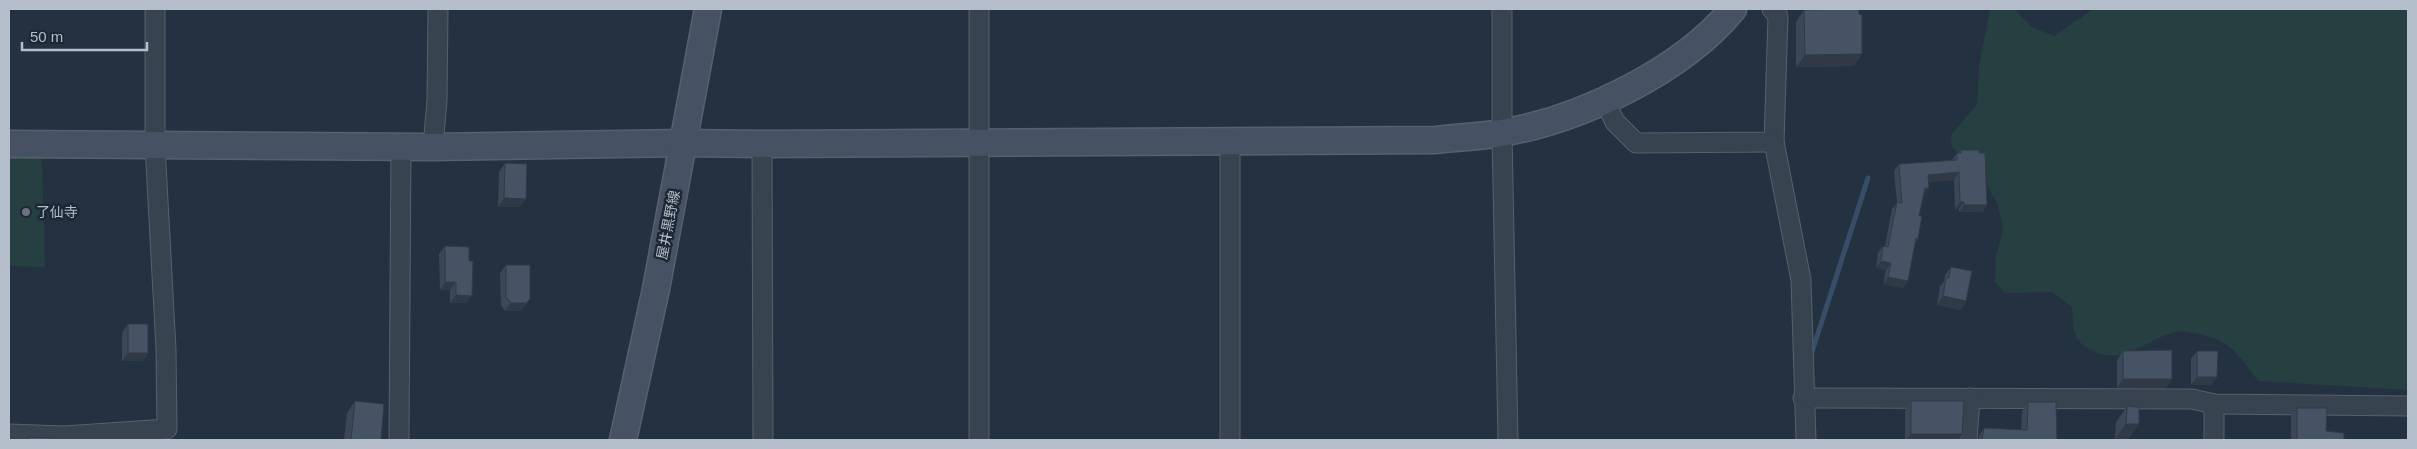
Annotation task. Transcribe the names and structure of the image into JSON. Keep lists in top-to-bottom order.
{
  "streets": {
    "street": ["屋井黒野線"]
  },
  "places": ["了仙寺"],
  "scale_bar": "50 m"
}
